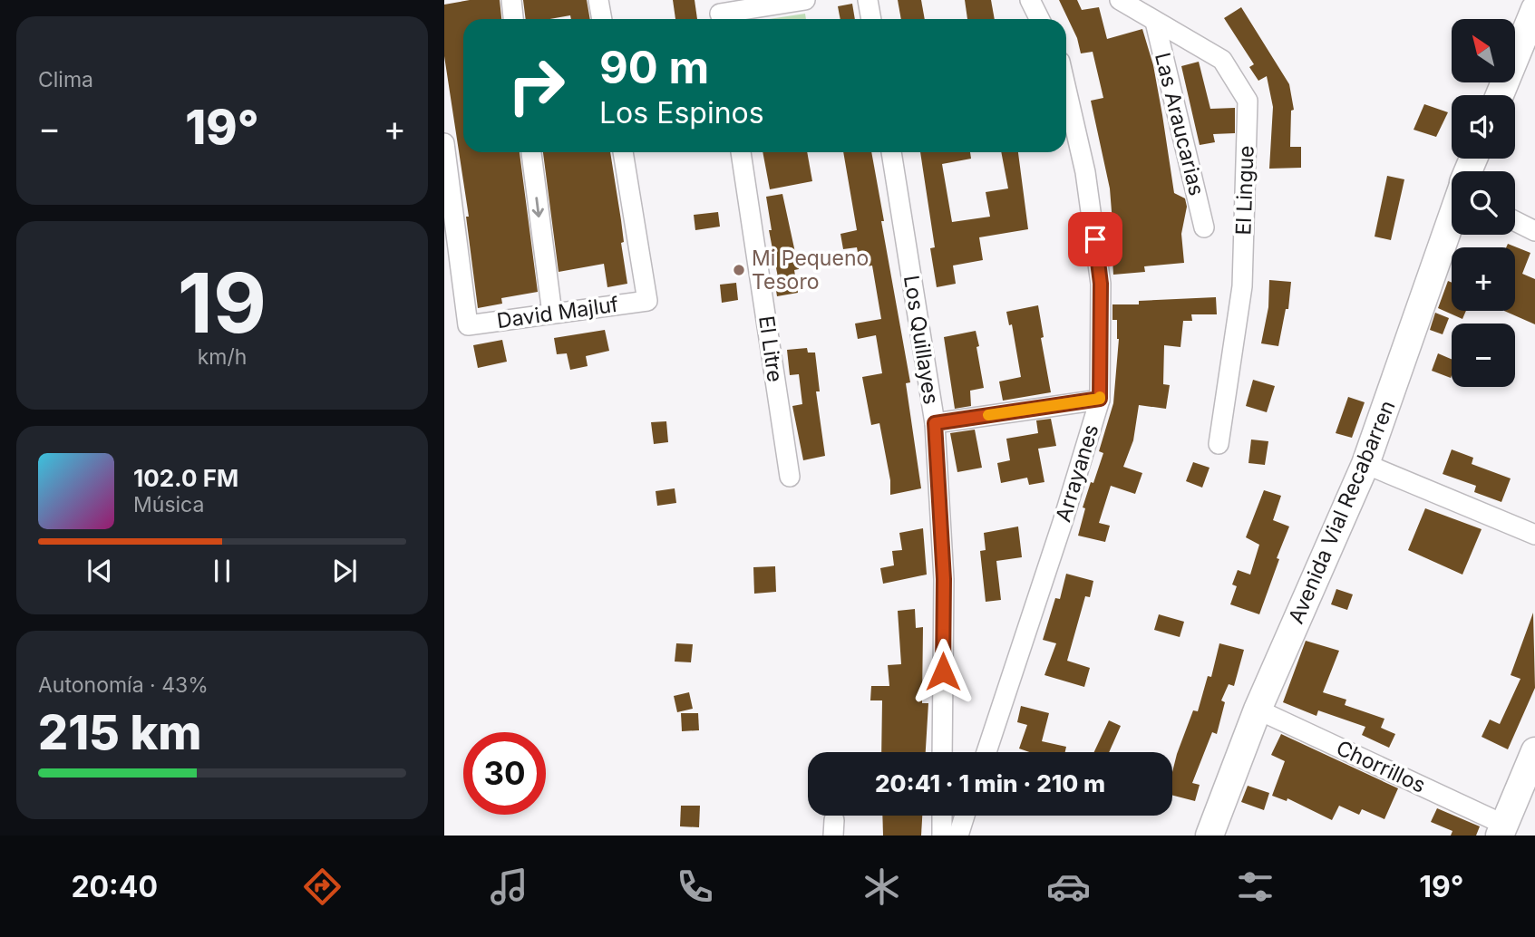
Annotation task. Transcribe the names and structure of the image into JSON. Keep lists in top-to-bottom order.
{
  "streets": {
    "main road": ["Avenida Vial Recabarren"],
    "street": [
      "Las Araucarias",
      "El Lingue",
      "David Majluf",
      "Los Quillayes",
      "El Litre",
      "Arrayanes",
      "Chorrillos"
    ]
  },
  "crossings": [
    ["Las Araucarias", "El Lingue"],
    ["Avenida Vial Recabarren", "Chorrillos"]
  ],
  "places": ["Mi Pequeno Tesoro"],
  "north": "top left",
  "page": {
    "tile": [
      "Clima",
      ["19", "km/h"],
      ["Autonomía · 43%", "215 km"]
    ],
    "map_buttons": ["+", "−"],
    "turn": ["90 m", "Los Espinos"],
    "heat": ["−", "19°", "+"],
    "song": ["102.0 FM", "Música"],
    "limit": "30",
    "trip": "20:41 · 1 min · 210 m",
    "tabs": ["20:40", "19°"]
  }
}
